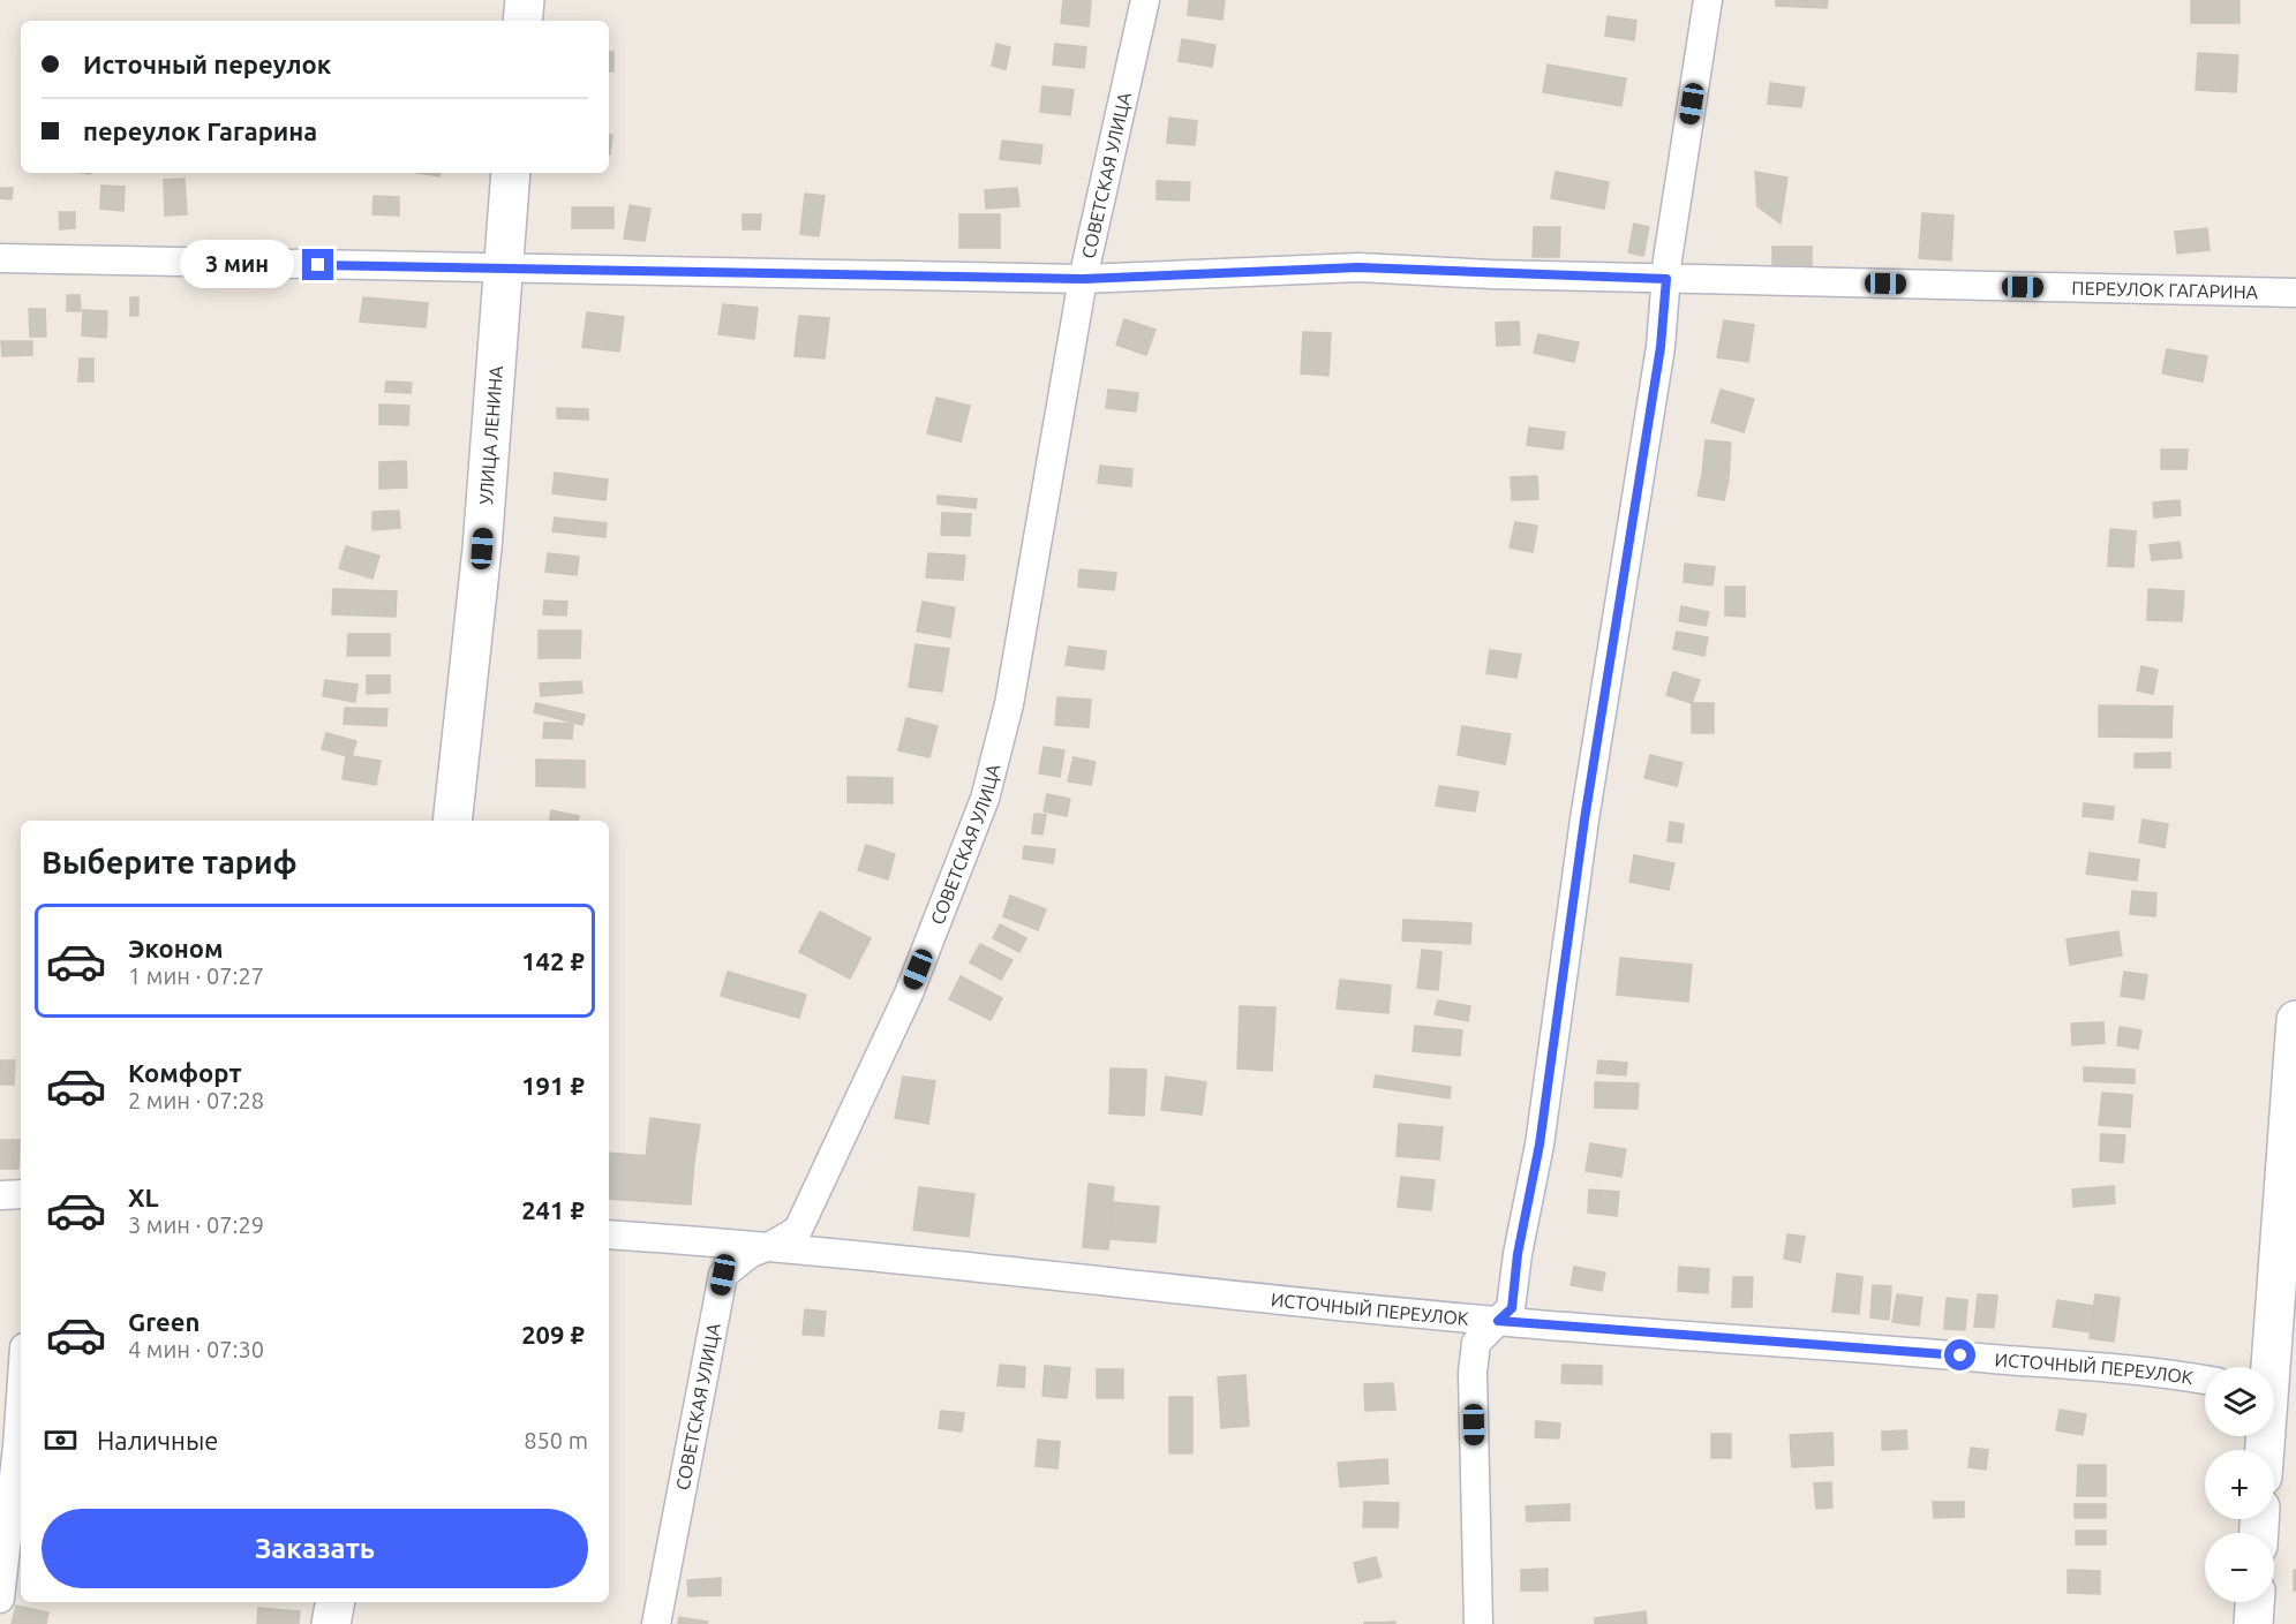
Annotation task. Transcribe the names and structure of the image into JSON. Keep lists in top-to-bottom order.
{
  "streets": {
    "street": [
      "СОВЕТСКАЯ УЛИЦА",
      "ПЕРЕУЛОК ГАГАРИНА",
      "УЛИЦА ЛЕНИНА",
      "ИСТОЧНЫЙ ПЕРЕУЛОК"
    ]
  },
  "crossings": [
    ["СОВЕТСКАЯ УЛИЦА", "ПЕРЕУЛОК ГАГАРИНА"],
    ["СОВЕТСКАЯ УЛИЦА", "ИСТОЧНЫЙ ПЕРЕУЛОК"],
    ["ПЕРЕУЛОК ГАГАРИНА", "УЛИЦА ЛЕНИНА"]
  ],
  "page": {
    "banner": ["Источный переулок", "переулок Гагарина"],
    "bubble": "3 мин",
    "heading": "Выберите тариф",
    "list": [
      {
        "name": "Эконом",
        "note": "1 мин · 07:27",
        "value": "142 ₽"
      },
      {
        "name": "Комфорт",
        "note": "2 мин · 07:28",
        "value": "191 ₽"
      },
      {
        "name": "XL",
        "note": "3 мин · 07:29",
        "value": "241 ₽"
      },
      {
        "name": "Green",
        "note": "4 мин · 07:30",
        "value": "209 ₽"
      }
    ],
    "map_buttons": ["+", "−"],
    "pay": ["Наличные", "850 m"],
    "buttons": "Заказать"
  }
}
